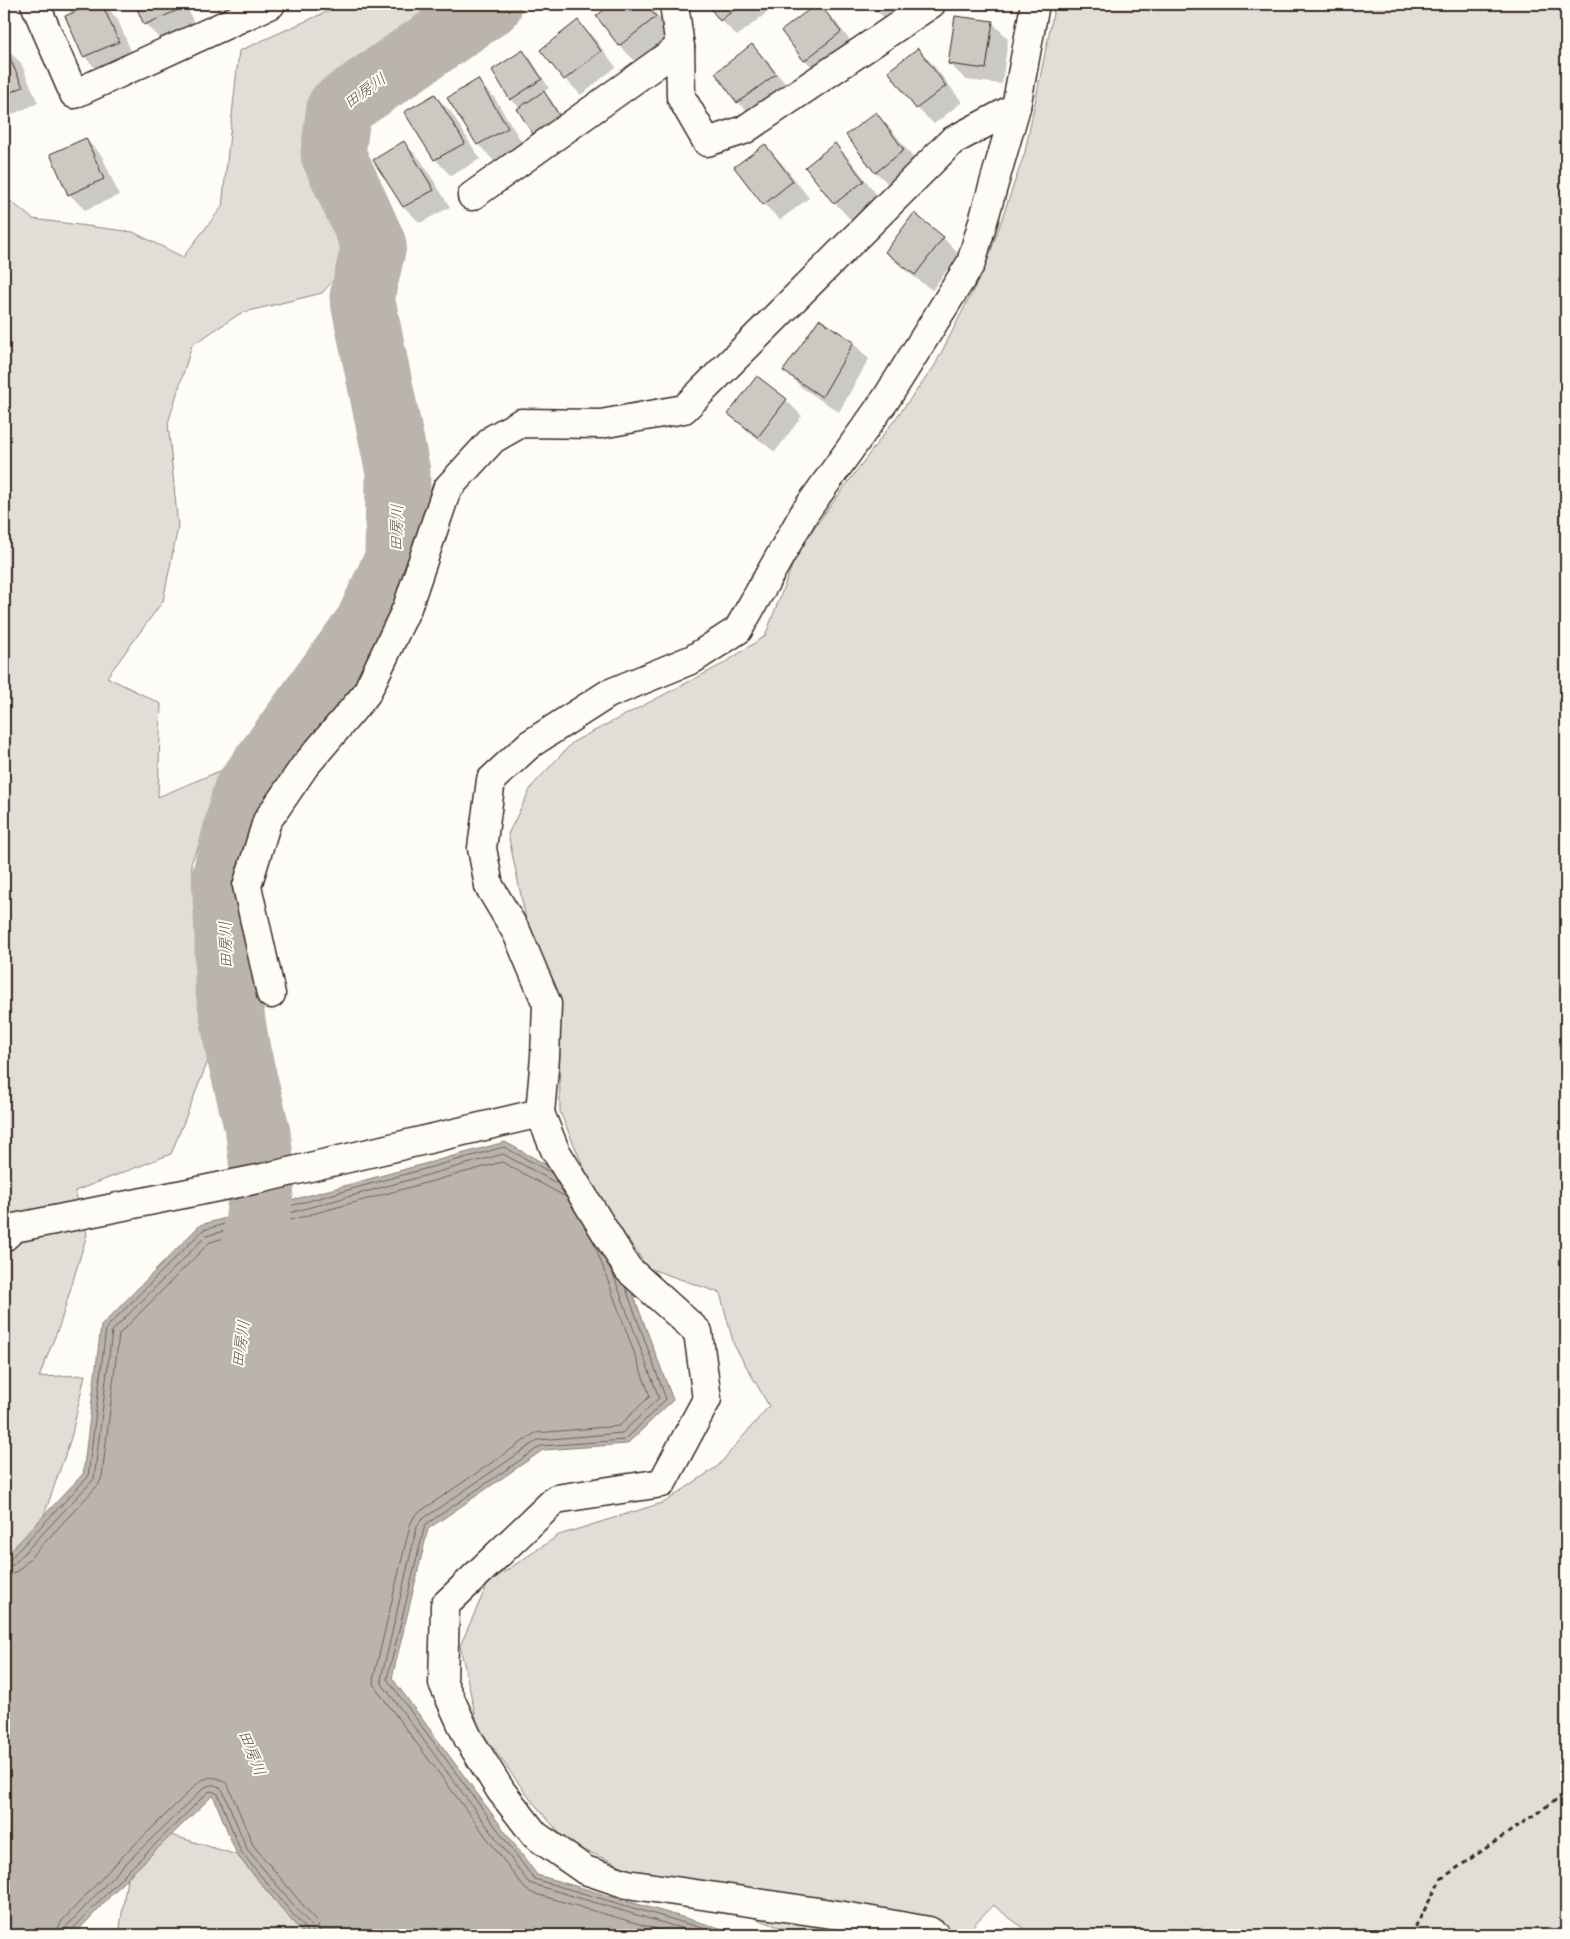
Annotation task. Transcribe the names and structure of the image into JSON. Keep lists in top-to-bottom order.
{
  "water": ["田房川"]
}
